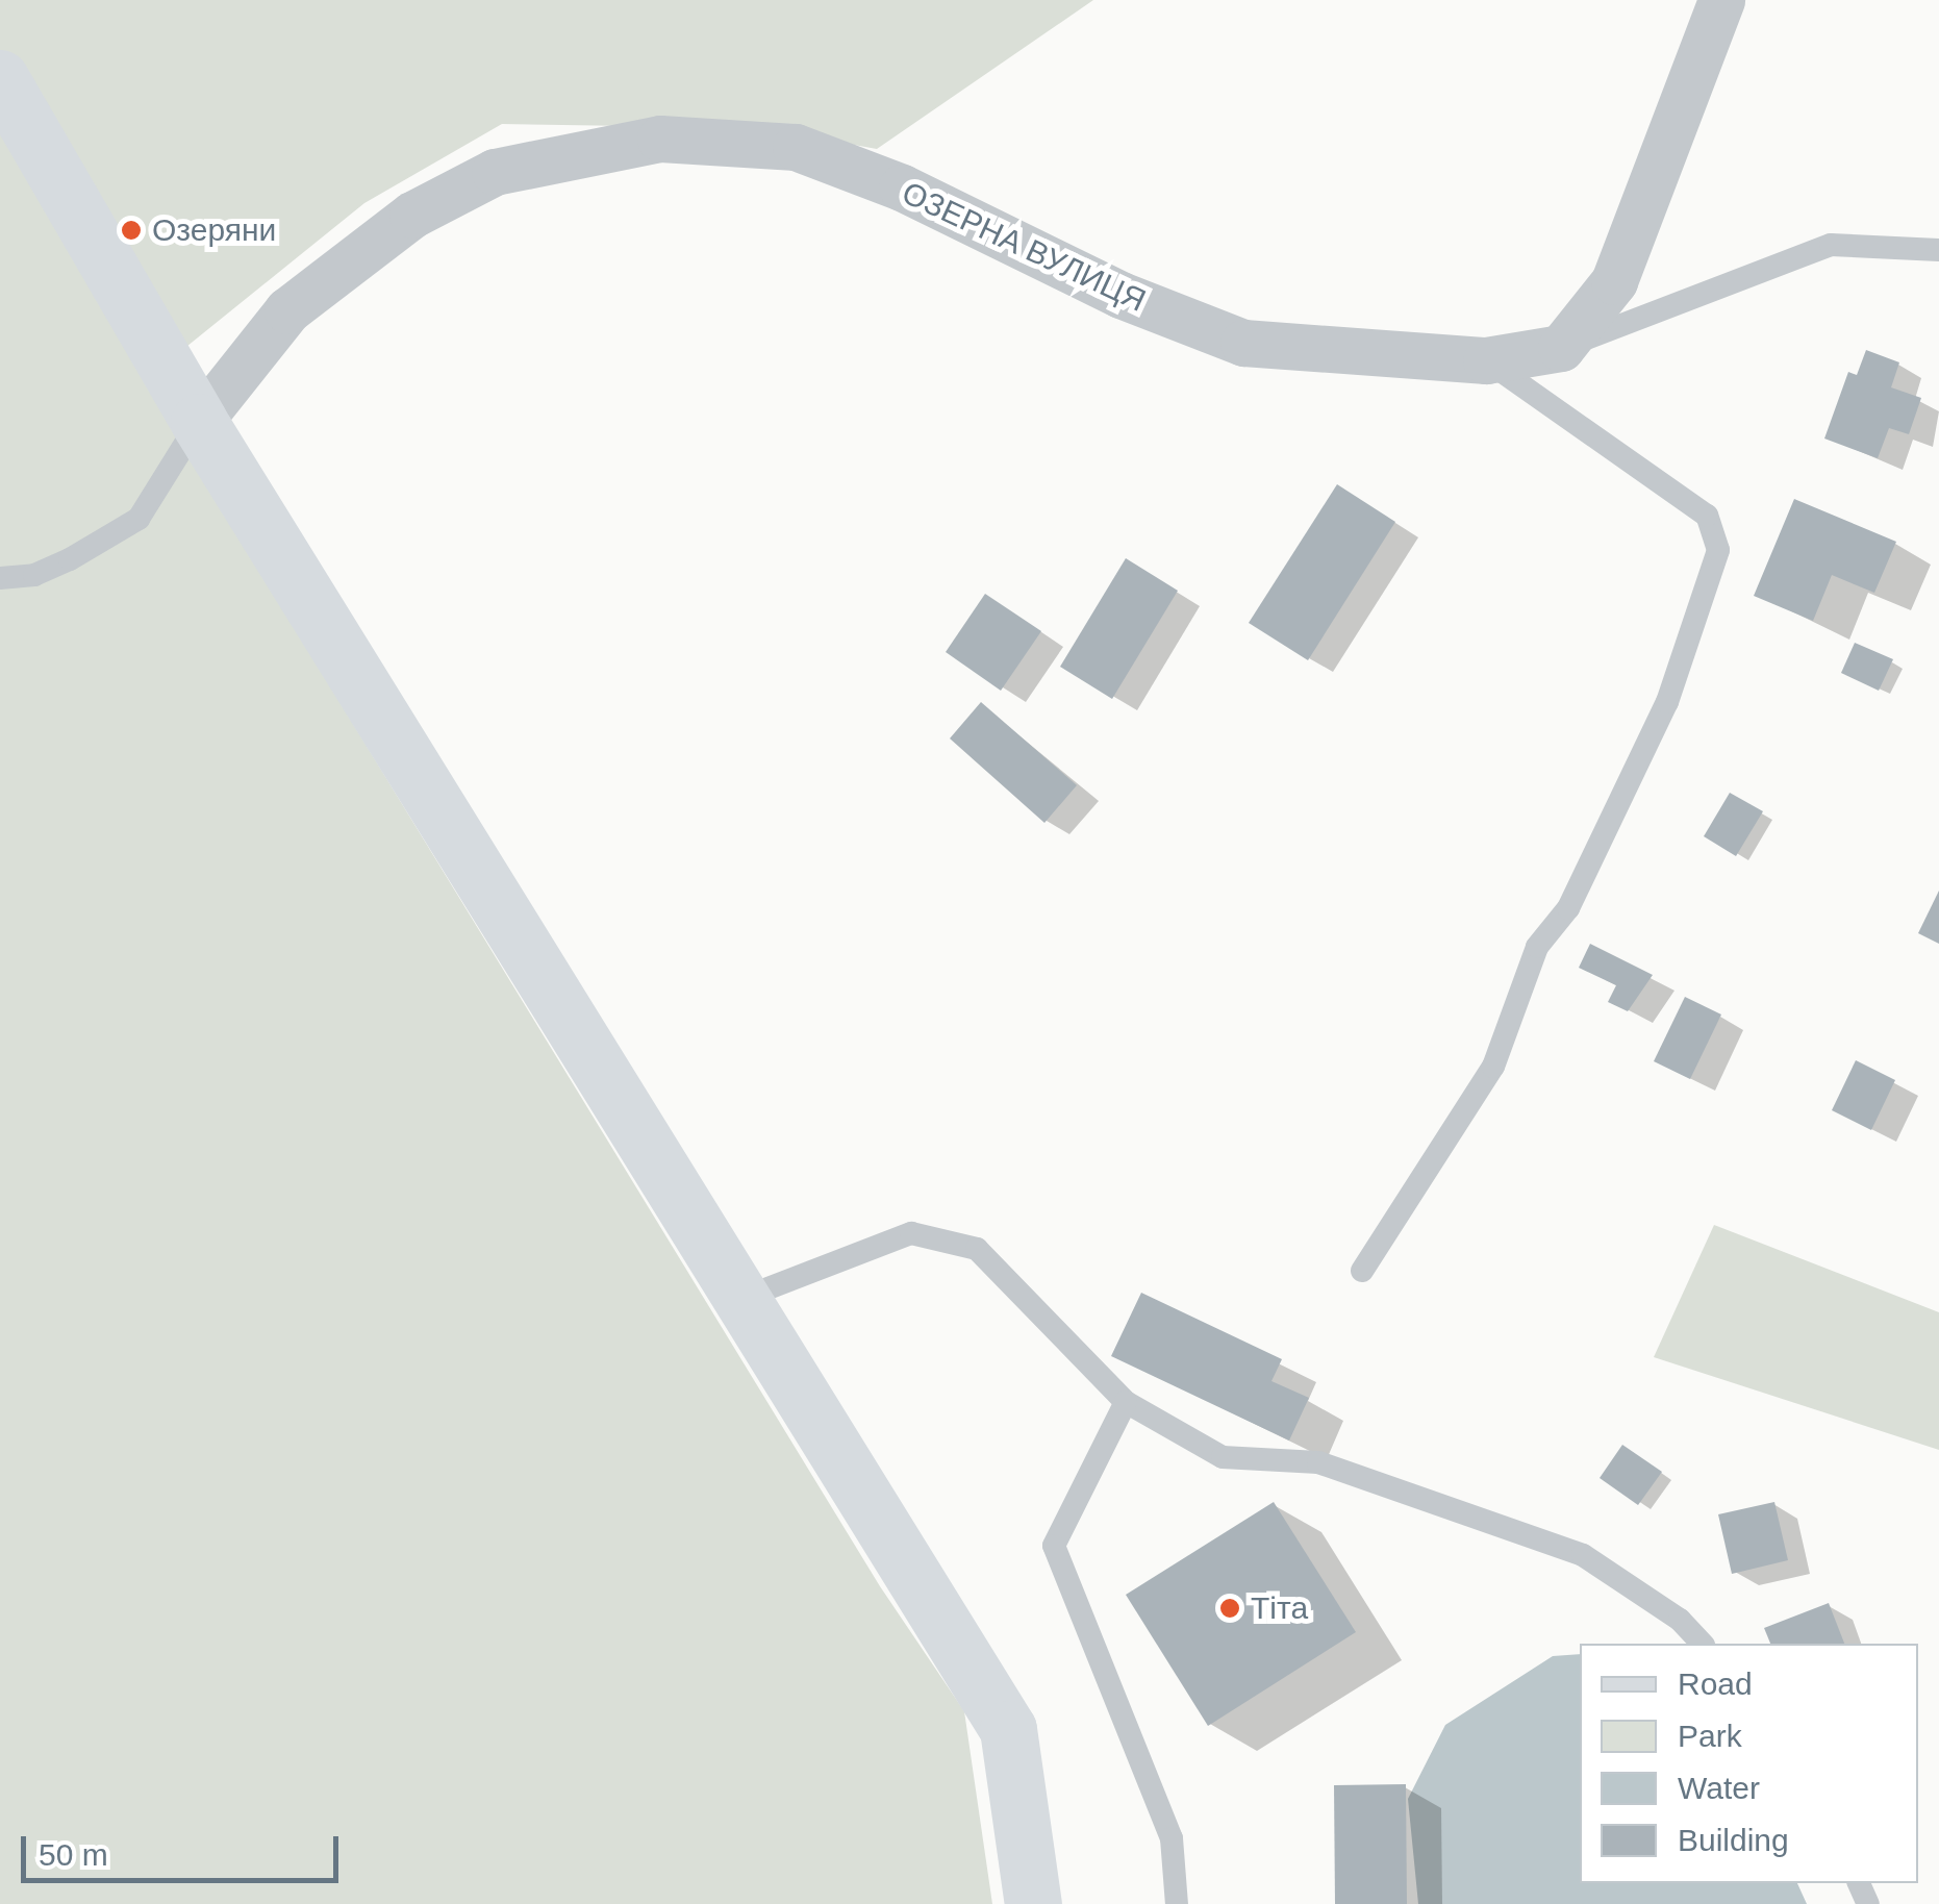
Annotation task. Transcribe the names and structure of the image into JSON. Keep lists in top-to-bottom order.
{
  "streets": {
    "street": ["ОЗЕРНА ВУЛИЦЯ"]
  },
  "places": ["Озеряни", "Тіта"],
  "legend": [
    "Road",
    "Park",
    "Water",
    "Building"
  ],
  "scale_bar": "50 m"
}
